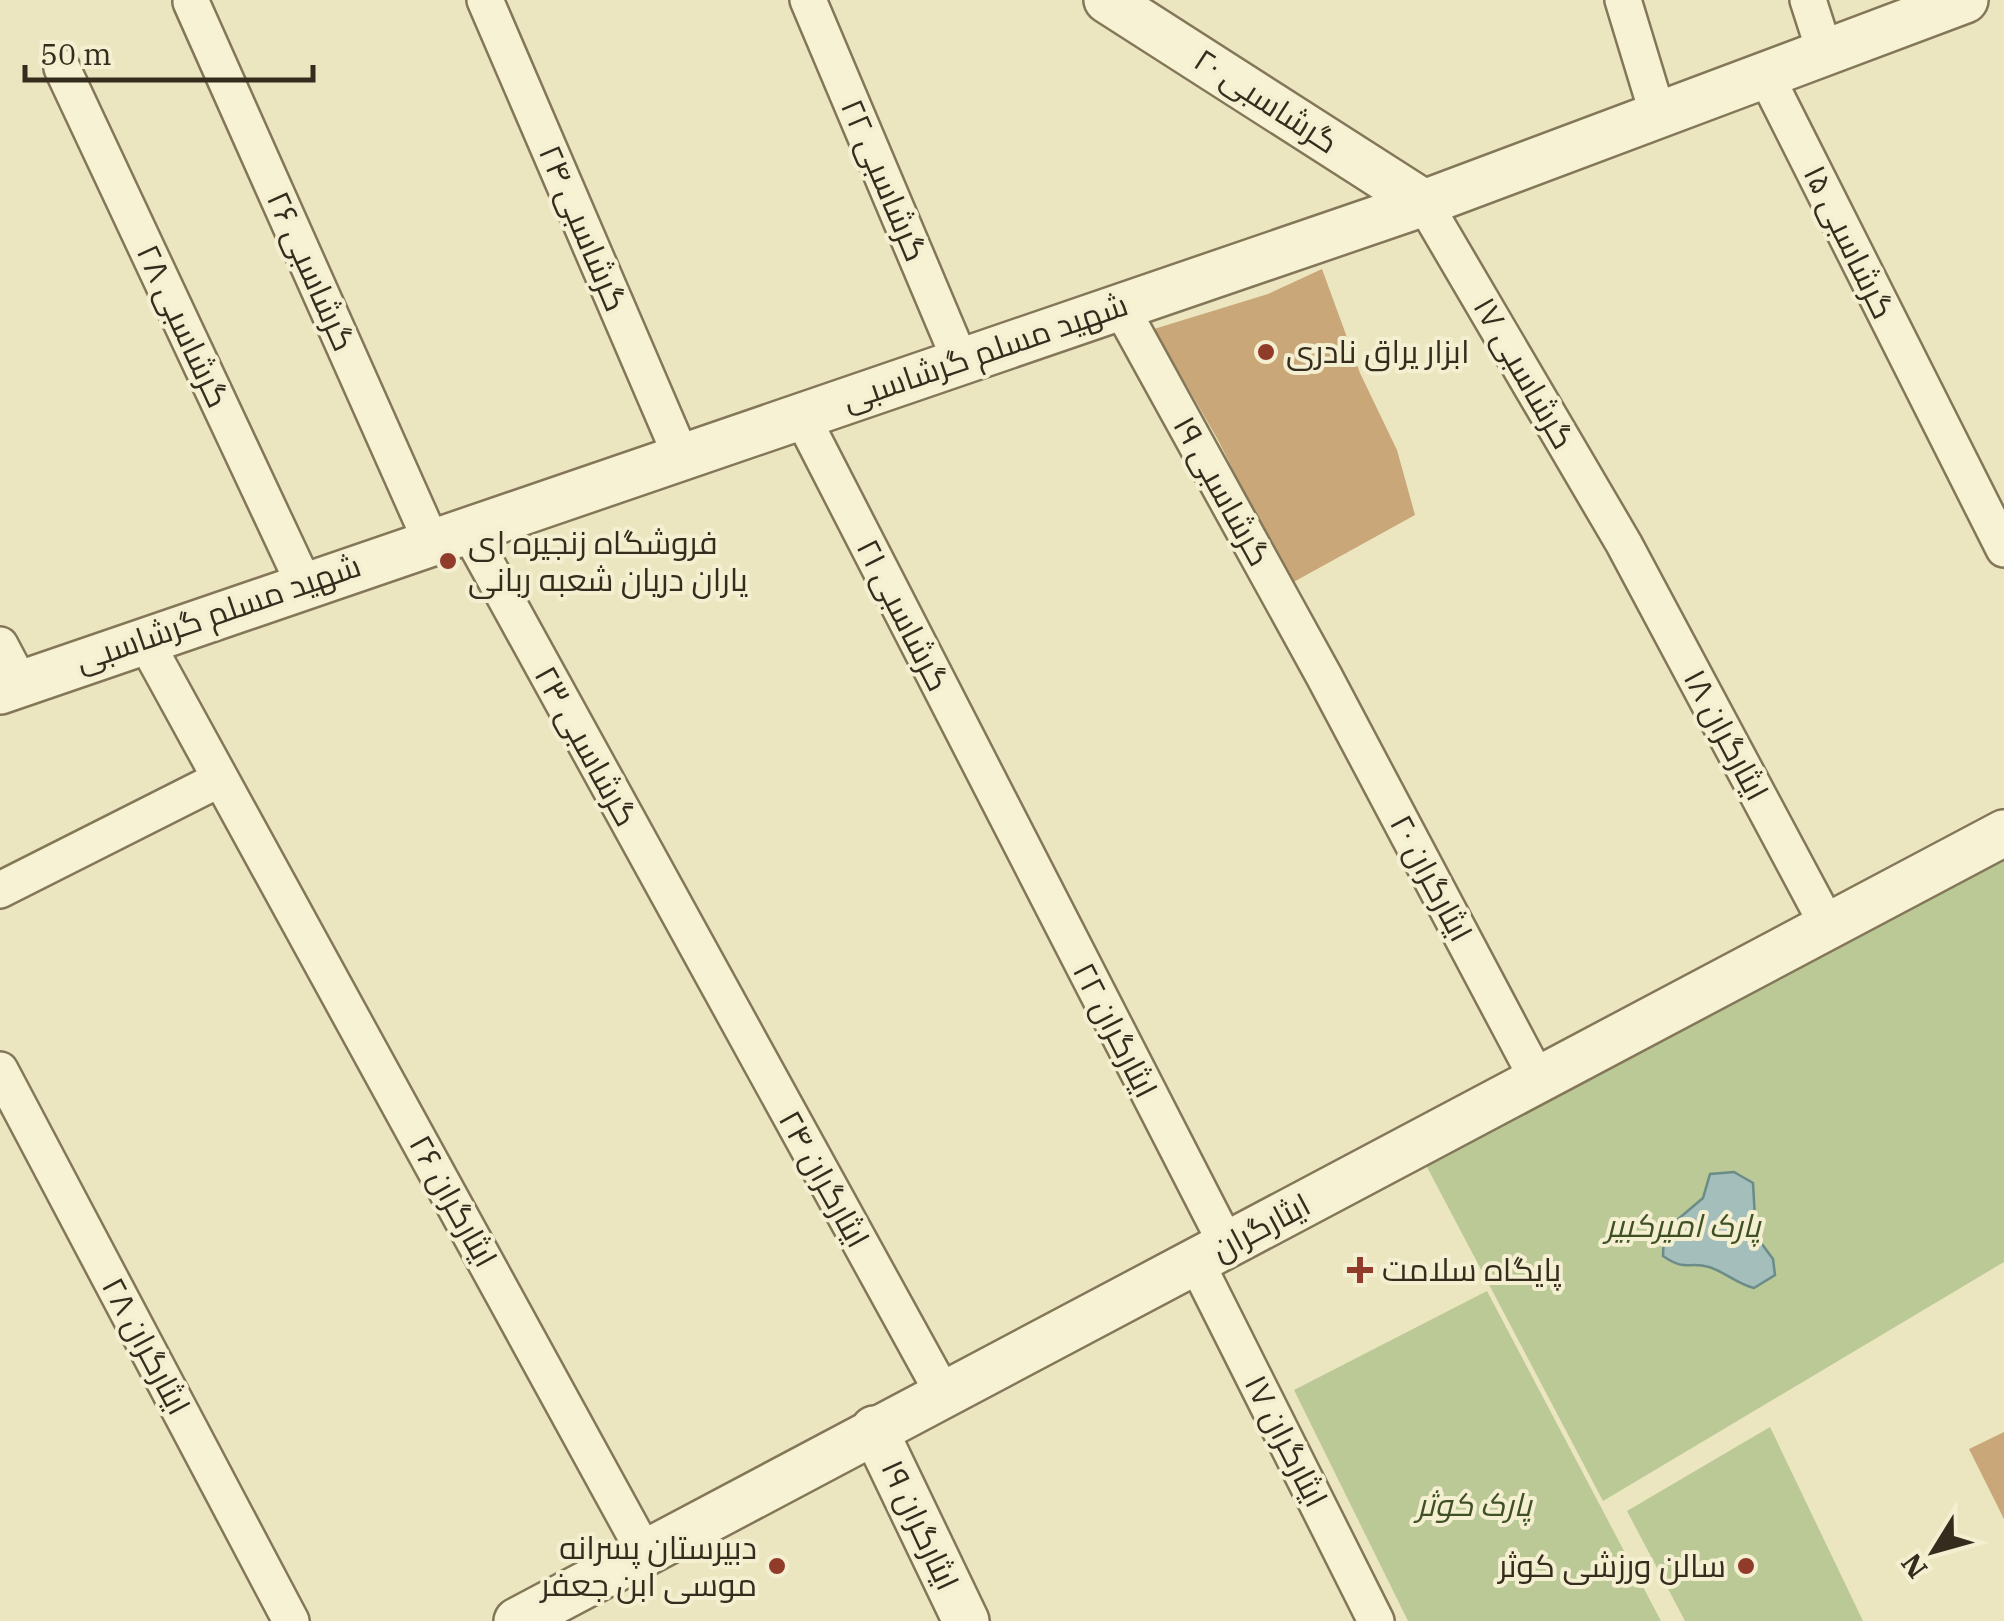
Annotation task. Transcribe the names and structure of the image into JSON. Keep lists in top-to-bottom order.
{
  "streets": {
    "street": [
      "گرشاسبی ۲۰",
      "گرشاسبی ۲۲",
      "گرشاسبی ۲۴",
      "گرشاسبی ۱۵",
      "گرشاسبی ۲۶",
      "گرشاسبی ۲۸",
      "شهید مسلم گرشاسبی",
      "گرشاسبی ۱۷",
      "گرشاسبی ۱۹",
      "گرشاسبی ۲۱",
      "ایثارگران ۱۸",
      "گرشاسبی ۲۳",
      "ایثارگران ۲۰",
      "ایثارگران ۲۲",
      "ایثارگران ۲۴",
      "ایثارگران ۲۶",
      "ایثارگران",
      "ایثارگران ۲۸",
      "ایثارگران ۱۷",
      "ایثارگران ۱۹"
    ]
  },
  "crossings": [
    ["گرشاسبی ۲۰", "شهید مسلم گرشاسبی"],
    ["گرشاسبی ۲۰", "گرشاسبی ۱۷"],
    ["گرشاسبی ۲۲", "شهید مسلم گرشاسبی"],
    ["گرشاسبی ۲۴", "شهید مسلم گرشاسبی"],
    ["گرشاسبی ۱۵", "شهید مسلم گرشاسبی"],
    ["گرشاسبی ۲۶", "شهید مسلم گرشاسبی"],
    ["گرشاسبی ۲۶", "گرشاسبی ۲۳"],
    ["گرشاسبی ۲۸", "شهید مسلم گرشاسبی"],
    ["شهید مسلم گرشاسبی", "گرشاسبی ۱۷"],
    ["شهید مسلم گرشاسبی", "گرشاسبی ۱۹"],
    ["شهید مسلم گرشاسبی", "گرشاسبی ۲۱"],
    ["شهید مسلم گرشاسبی", "گرشاسبی ۲۳"],
    ["شهید مسلم گرشاسبی", "ایثارگران ۲۶"],
    ["گرشاسبی ۱۷", "ایثارگران ۱۸"],
    ["گرشاسبی ۱۹", "ایثارگران ۲۰"],
    ["گرشاسبی ۲۱", "ایثارگران ۲۲"],
    ["ایثارگران ۱۸", "ایثارگران"],
    ["گرشاسبی ۲۳", "ایثارگران ۲۴"],
    ["ایثارگران ۲۰", "ایثارگران"],
    ["ایثارگران ۲۲", "ایثارگران"],
    ["ایثارگران ۲۲", "ایثارگران ۱۷"],
    ["ایثارگران ۲۴", "ایثارگران"],
    ["ایثارگران ۲۶", "ایثارگران"],
    ["ایثارگران", "ایثارگران ۱۷"],
    ["ایثارگران", "ایثارگران ۱۹"]
  ],
  "parks": ["پارک امیرکبیر", "پارک کوثر"],
  "places": {
    "other": [
      "ابزار یراق نادری",
      "فروشگاه زنجیره ای یاران دریان شعبه ربانی",
      "دبیرستان پسرانه موسی ابن جعفر",
      "سالن ورزشی کوثر"
    ],
    "health": ["پایگاه سلامت"]
  },
  "scale_bar": "50 m",
  "north": "bottom left"
}
